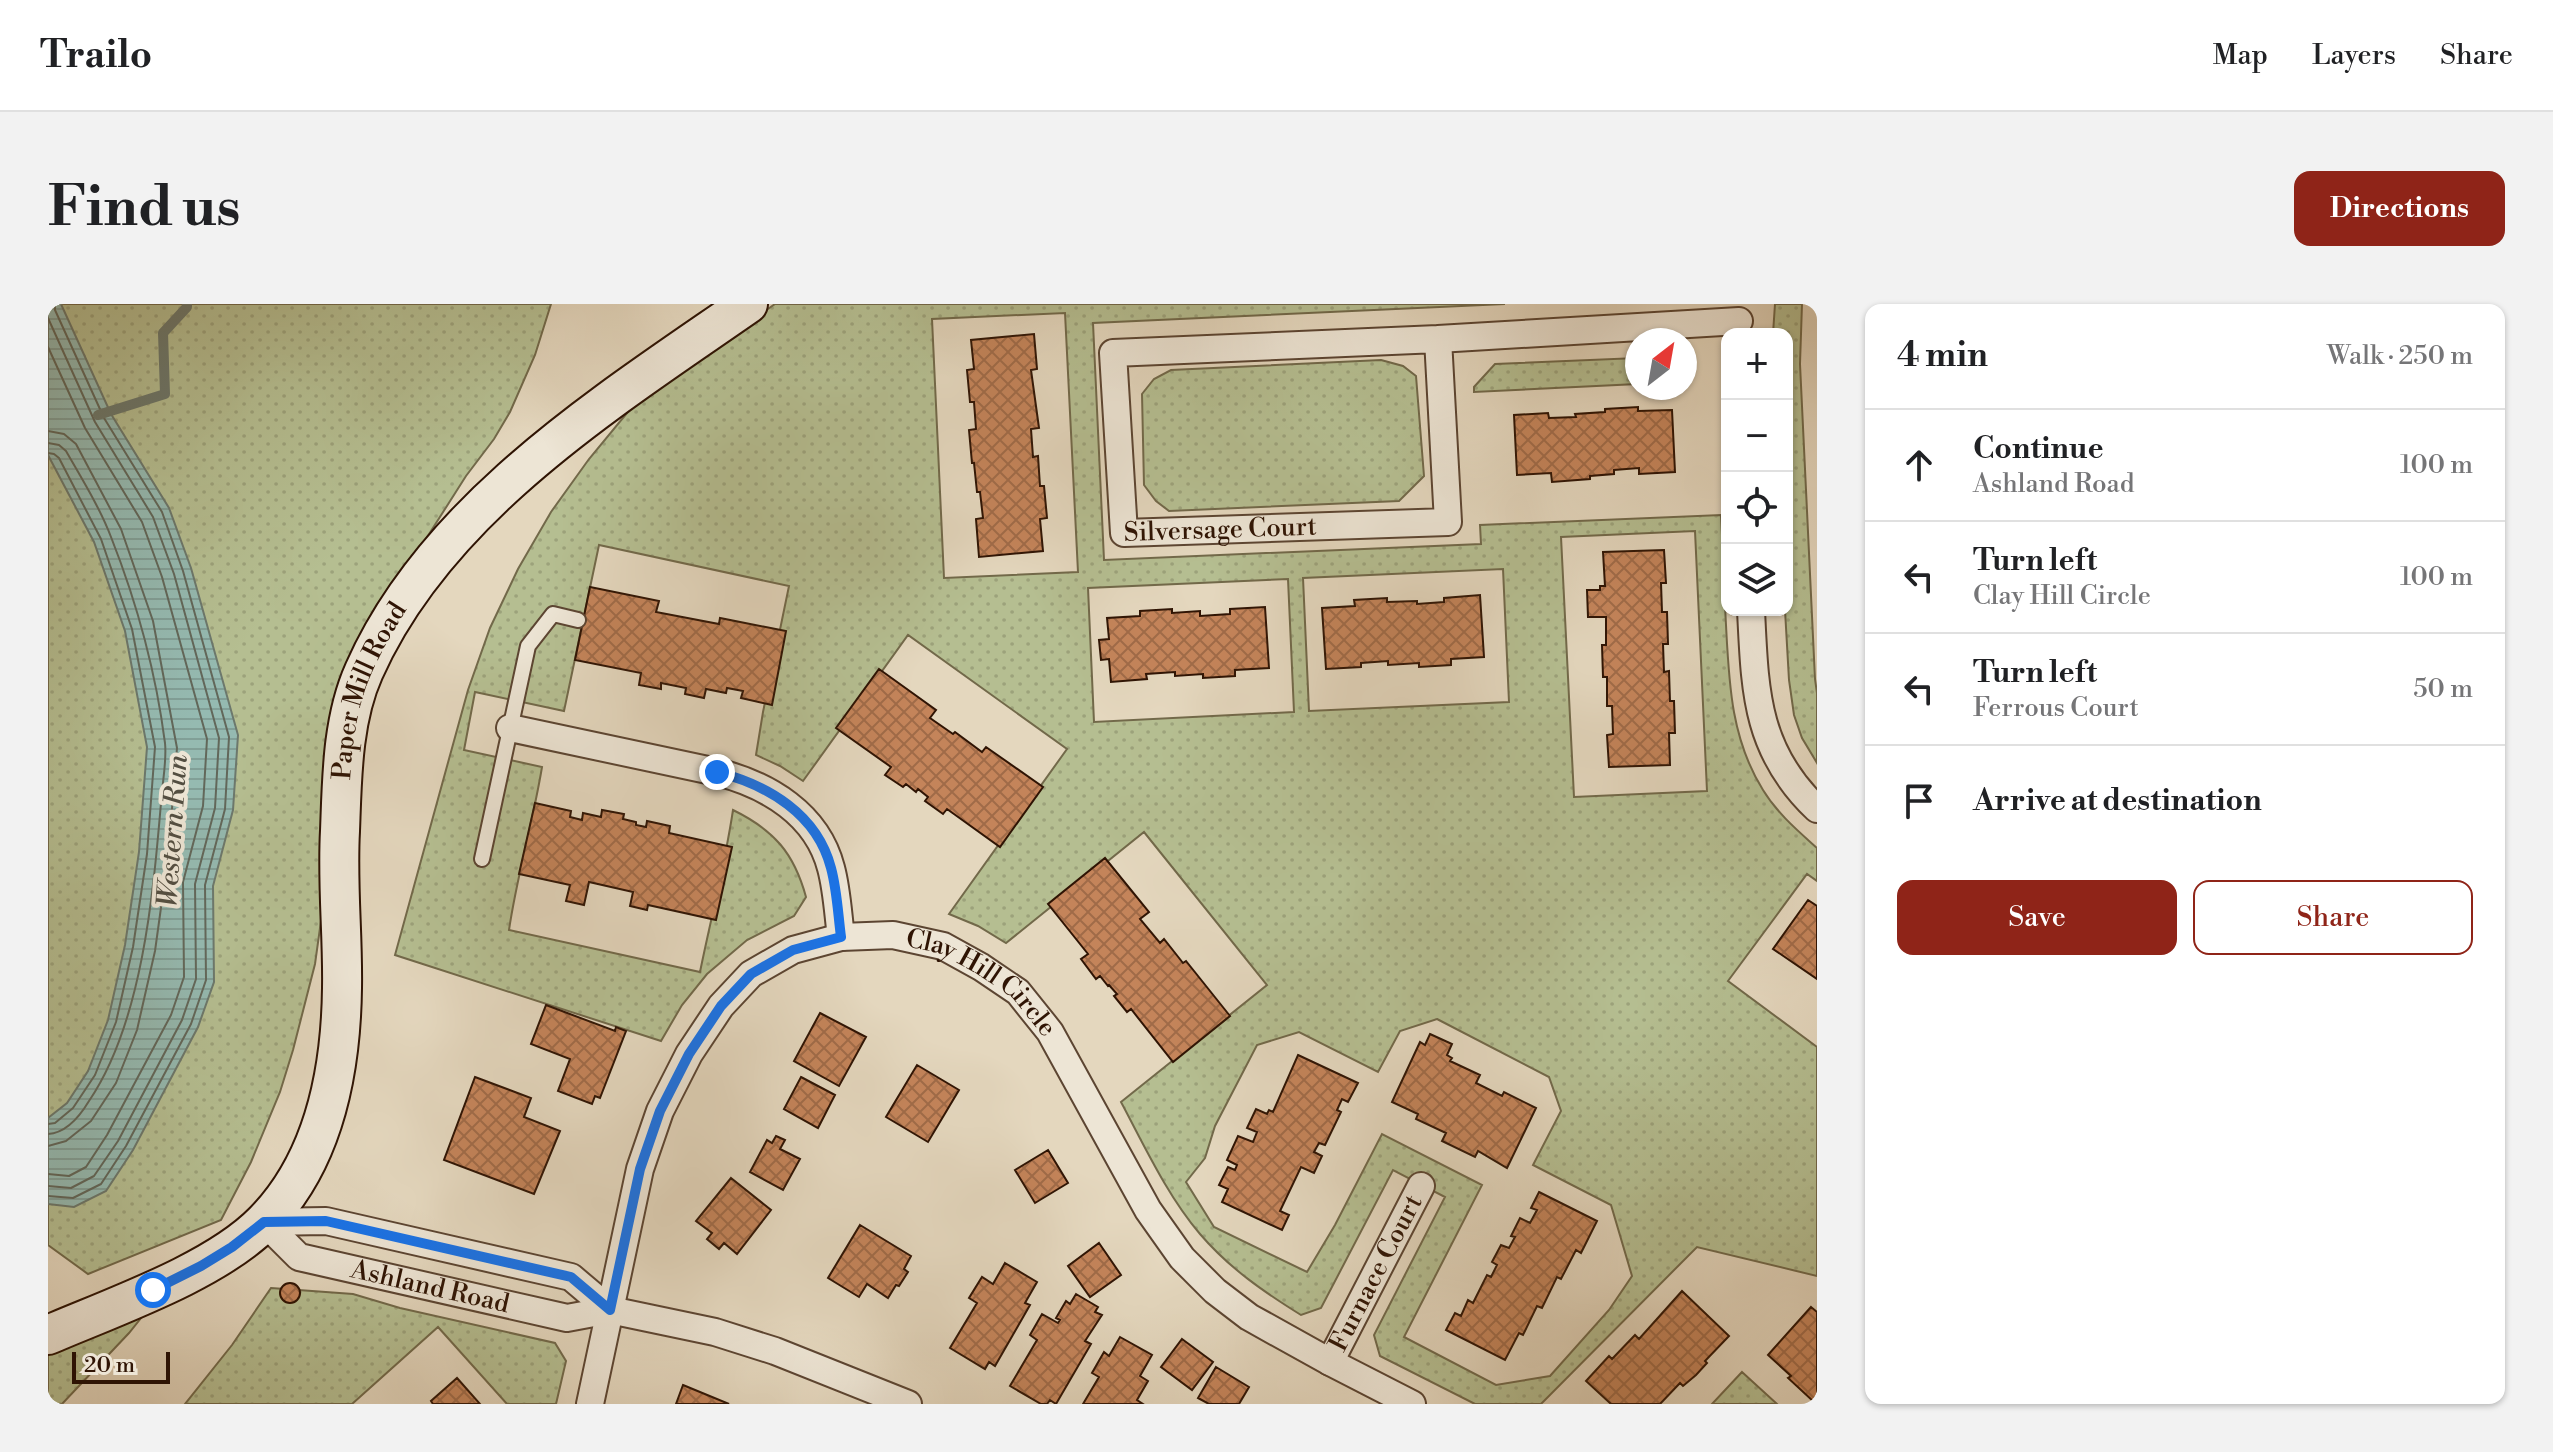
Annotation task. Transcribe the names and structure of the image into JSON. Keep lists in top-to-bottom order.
{
  "streets": {
    "main road": ["Paper Mill Road"],
    "street": [
      "Silversage Court",
      "Clay Hill Circle",
      "Furnace Court",
      "Ashland Road"
    ]
  },
  "crossings": [
    ["Paper Mill Road", "Ashland Road"],
    ["Clay Hill Circle", "Furnace Court"],
    ["Clay Hill Circle", "Ashland Road"]
  ],
  "water": ["Western Run"],
  "scale_bar": "20 m",
  "north": "top right",
  "page": {
    "header": "Trailo",
    "nav": ["Map", "Layers", "Share"],
    "buttons": [
      "Directions",
      ["Save", "Share"]
    ],
    "title": "Find us",
    "heading": ["4 min", "Walk · 250 m"],
    "map_buttons": ["+", "−"],
    "list": [
      ["Continue", "Ashland Road", "100 m"],
      ["Turn left", "Clay Hill Circle", "100 m"],
      ["Turn left", "Ferrous Court", "50 m"],
      "Arrive at destination"
    ],
    "scale": "20 m"
  }
}
